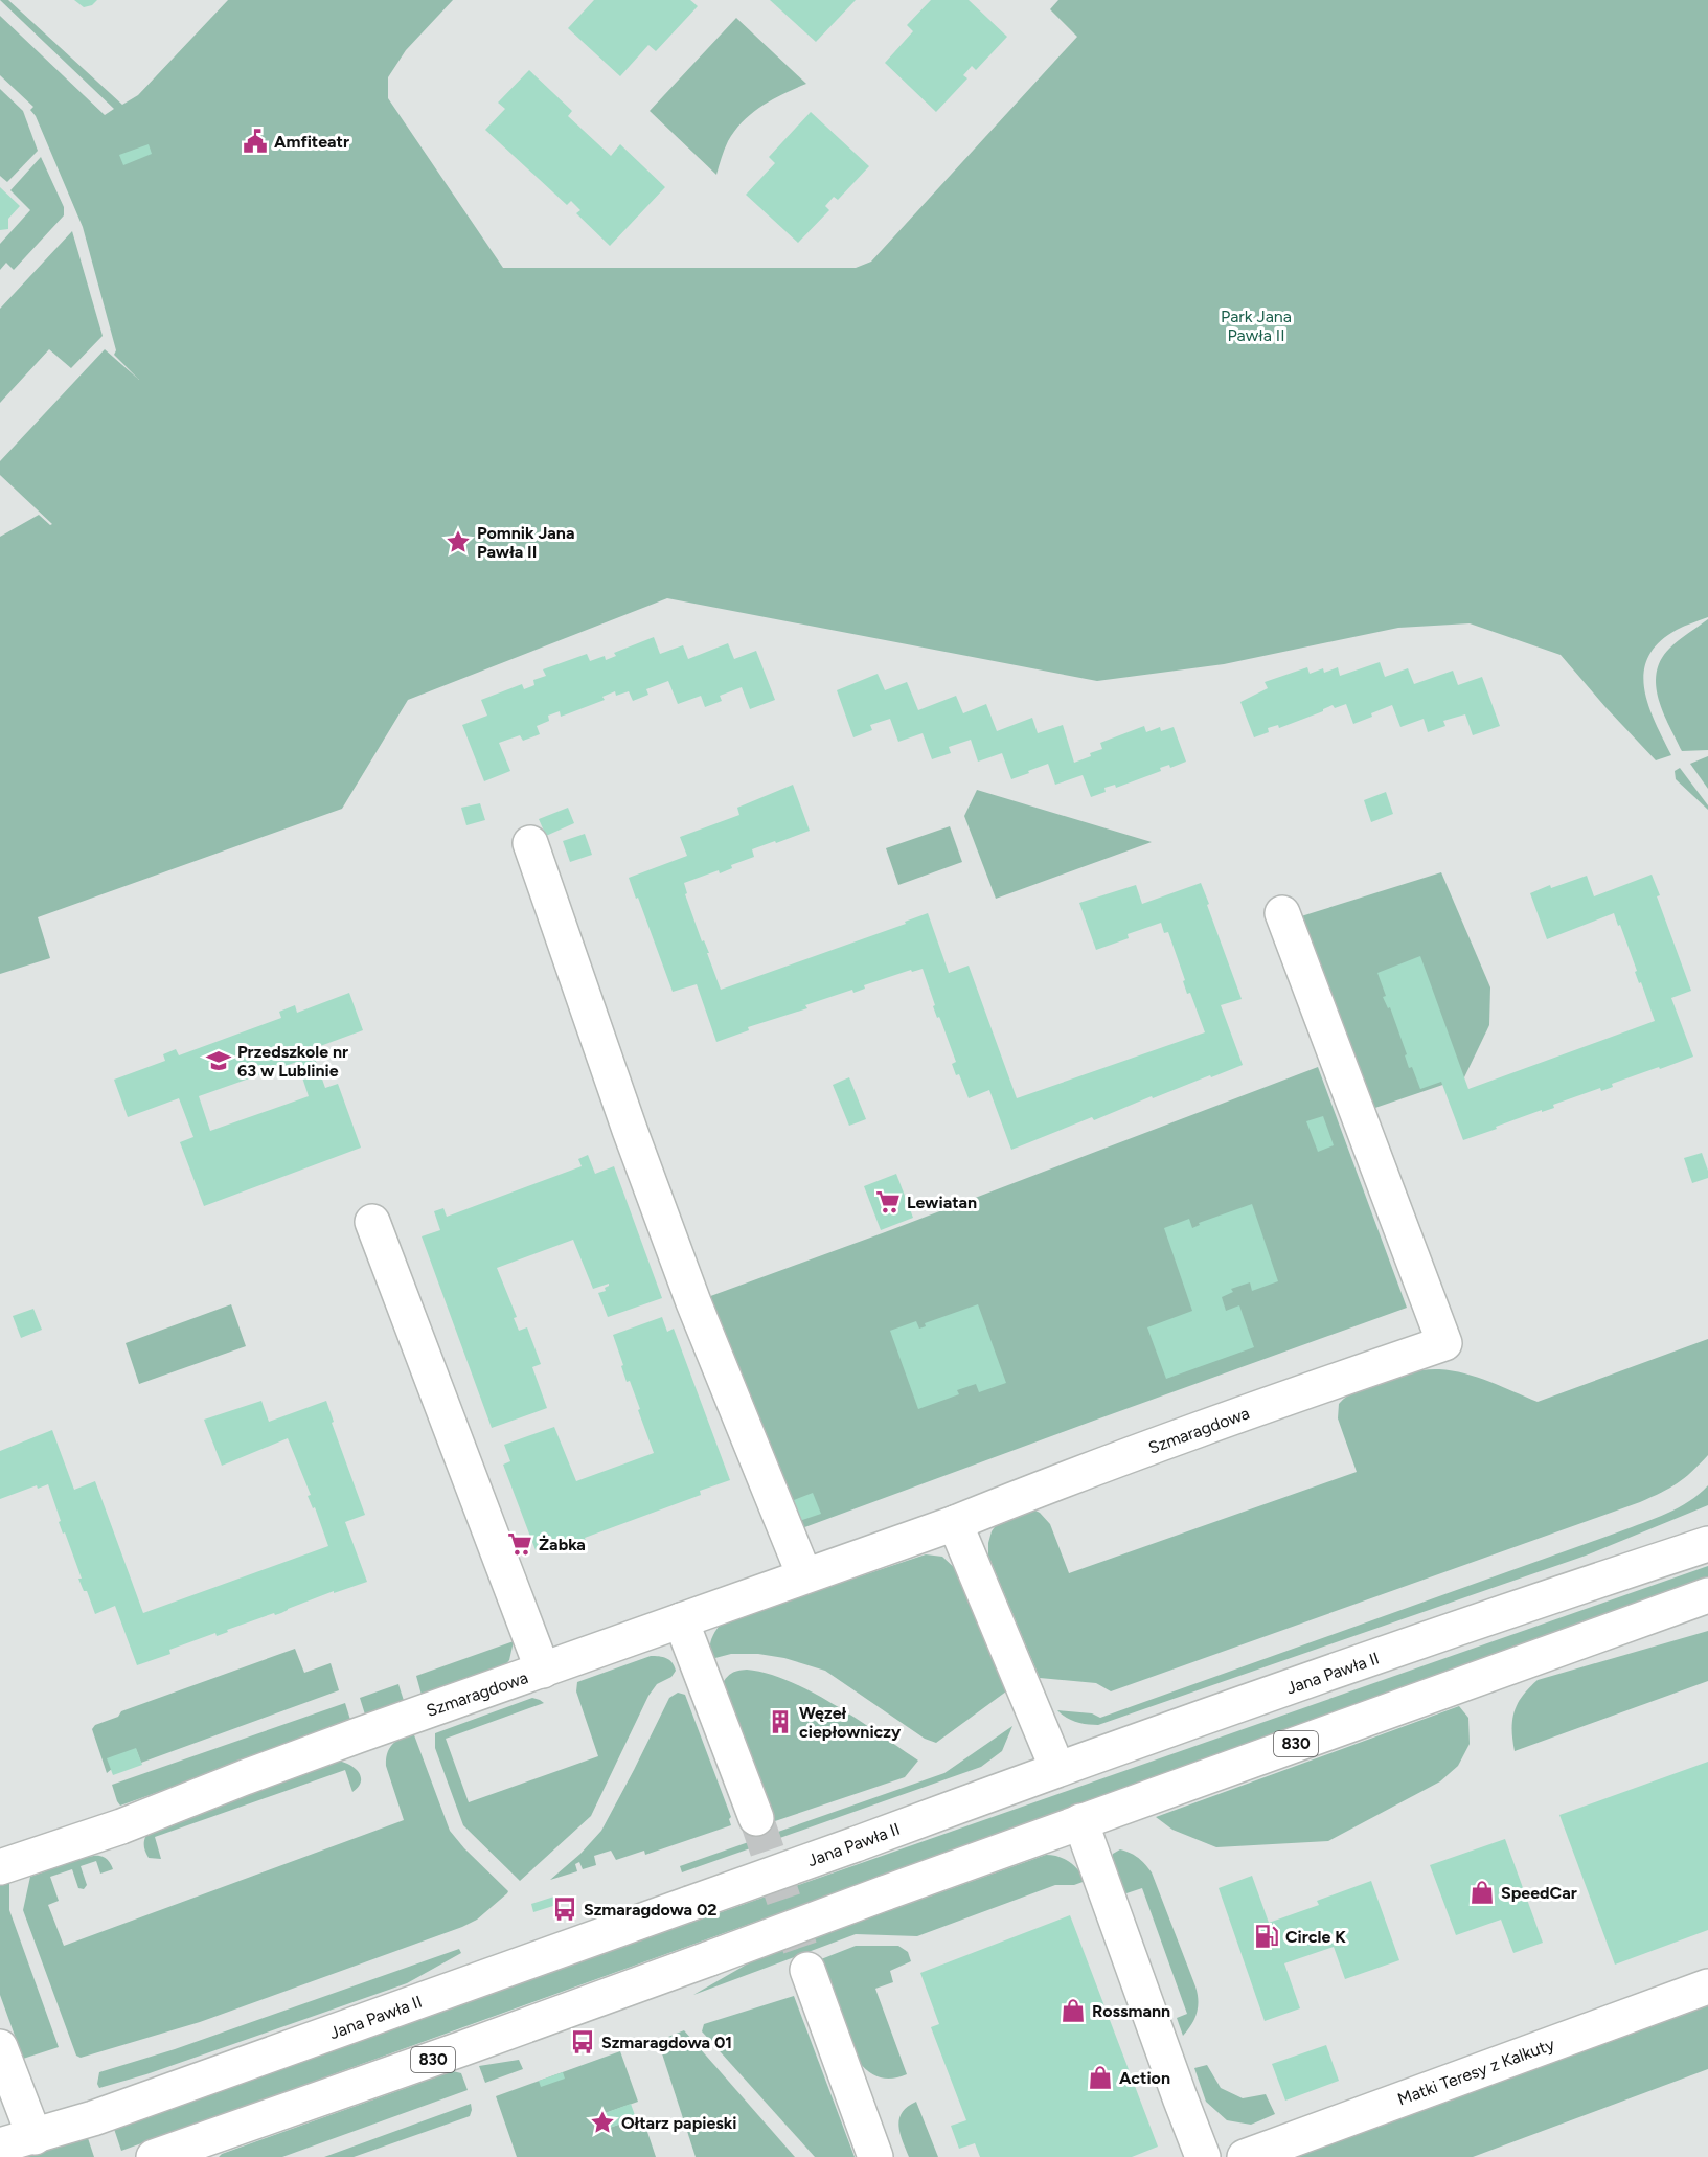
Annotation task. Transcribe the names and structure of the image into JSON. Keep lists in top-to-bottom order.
{
  "streets": {
    "street": [
      "Szmaragdowa",
      "Jana Pawła II",
      "830",
      "Matki Teresy z Kalkuty"
    ]
  },
  "parks": ["Park Jana Pawła II"],
  "places": {
    "public building": ["Amfiteatr"],
    "place": ["Pomnik Jana Pawła II", "Ołtarz papieski"],
    "school or university": ["Przedszkole nr 63 w Lublinie"],
    "supermarket": ["Lewiatan", "Żabka"],
    "building": ["Węzeł ciepłowniczy"],
    "shop": ["SpeedCar", "Rossmann", "Action"],
    "bus stop": ["Szmaragdowa 02", "Szmaragdowa 01"],
    "fuel station": ["Circle K"]
  }
}
